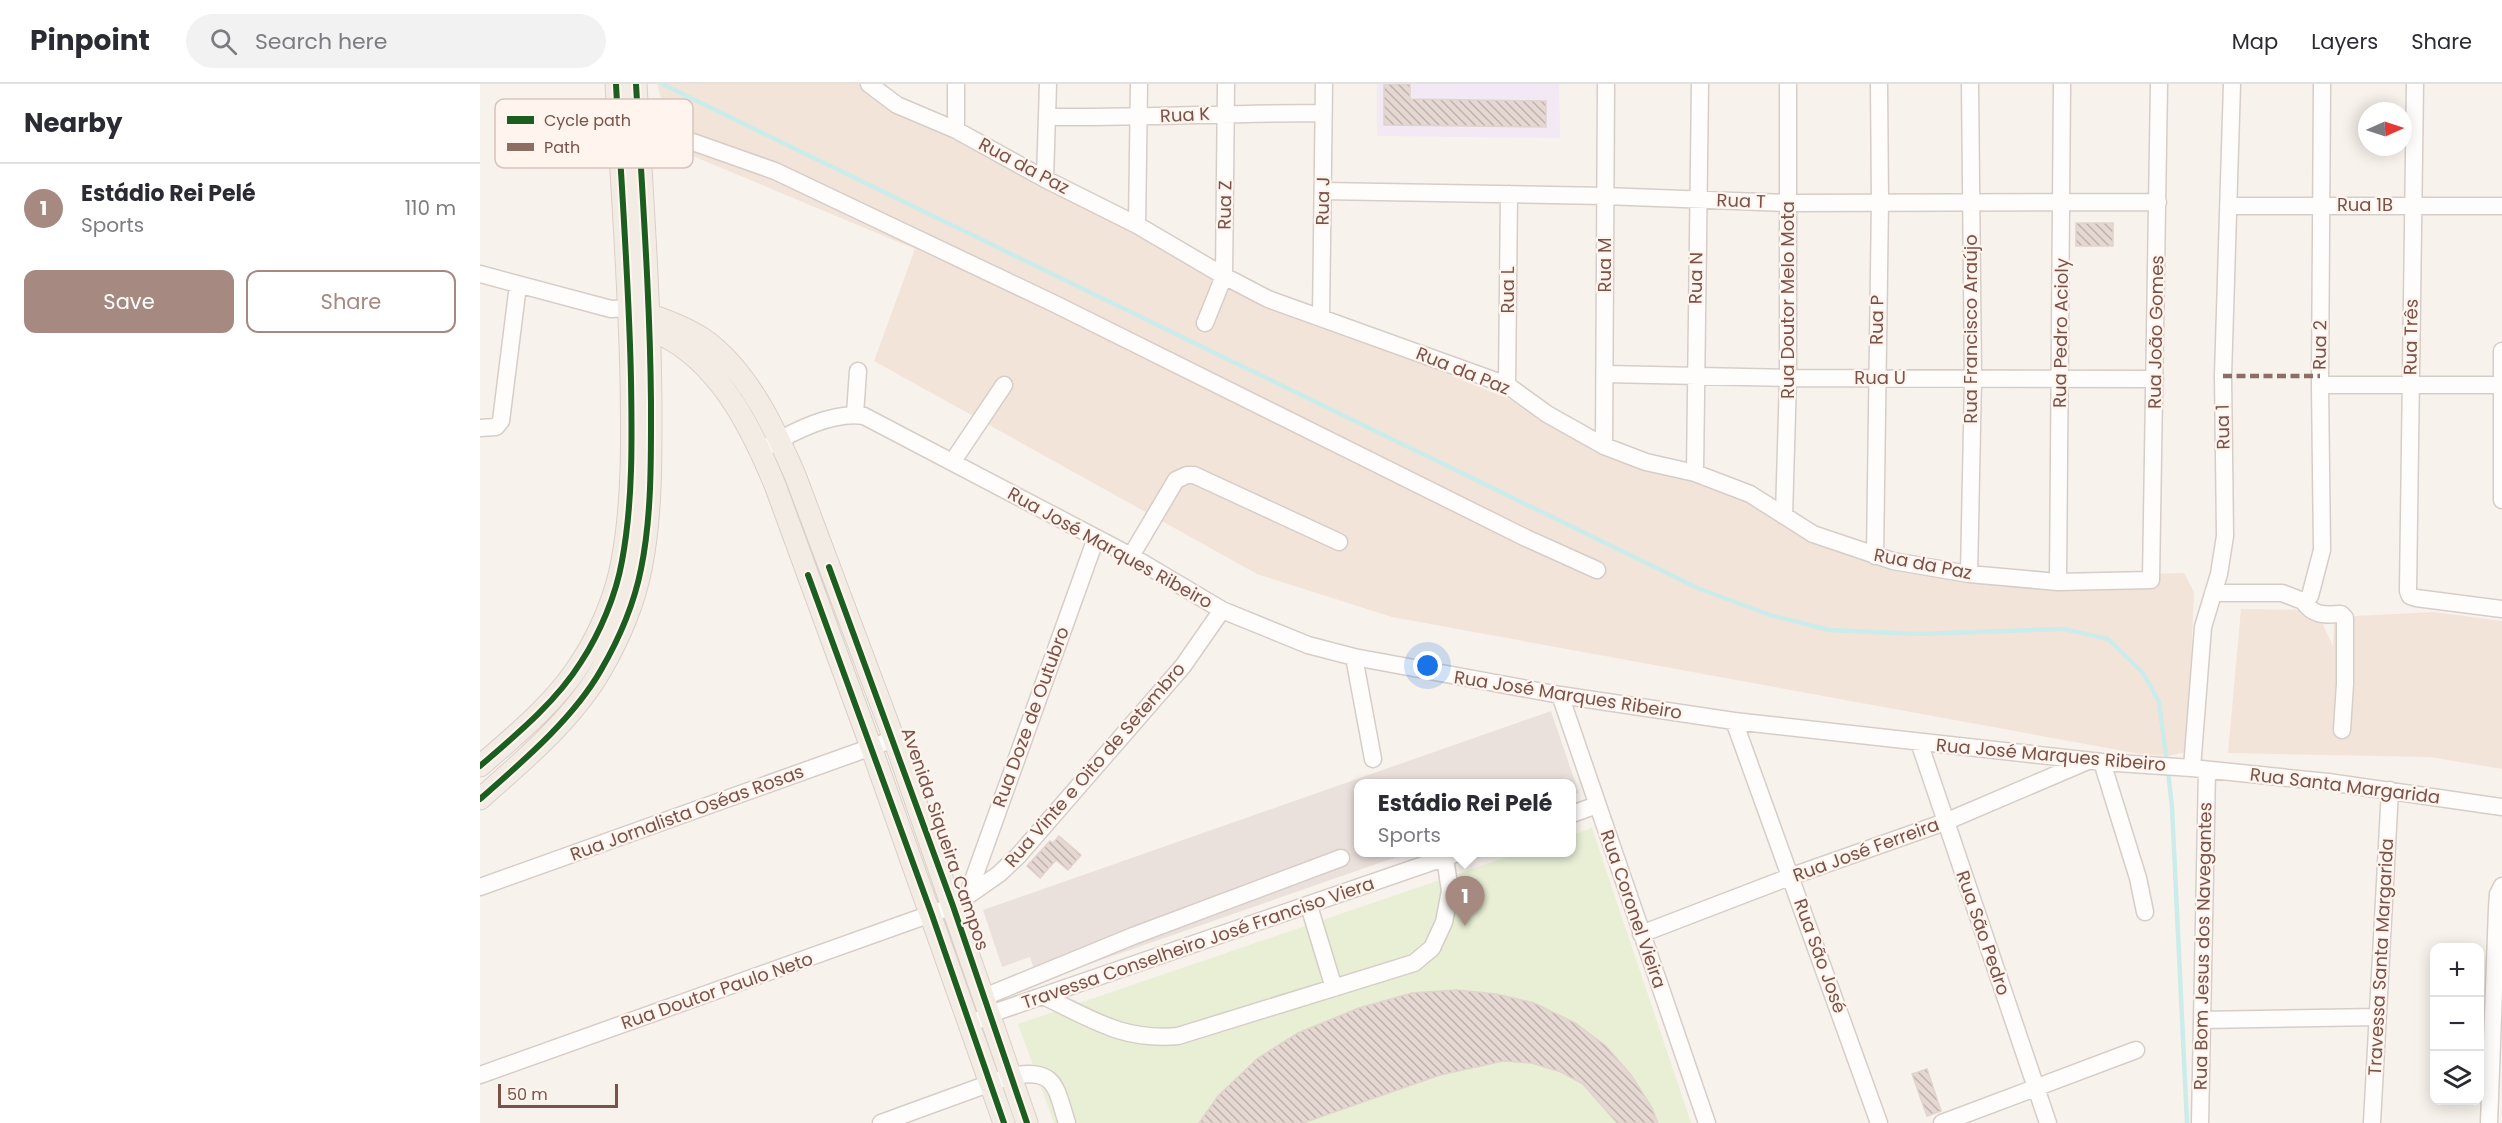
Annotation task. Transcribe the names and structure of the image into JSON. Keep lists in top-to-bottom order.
{
  "streets": {
    "main road": ["Avenida Siqueira Campos"],
    "street": [
      "Rua K",
      "Rua da Paz",
      "Rua J",
      "Rua T",
      "Rua Z",
      "Rua 1B",
      "Rua M",
      "Rua N",
      "Rua L",
      "Rua Doutor Melo Mota",
      "Rua P",
      "Rua Francisco Araújo",
      "Rua João Gomes",
      "Rua Pedro Acioly",
      "Rua Três",
      "Rua 2",
      "Rua U",
      "Rua 1",
      "Rua José Marques Ribeiro",
      "Rua Doze de Outubro",
      "Rua Vinte e Oito de Setembro",
      "Rua Santa Margarida",
      "Rua Jornalista Oséas Rosas",
      "Rua José Ferreira",
      "Rua Coronel Vieira",
      "Rua São Pedro",
      "Travessa Conselheiro José Franciso Viera",
      "Rua Bom Jesus dos Navegantes",
      "Rua São José",
      "Travessa Santa Margarida",
      "Rua Doutor Paulo Neto"
    ]
  },
  "crossings": [
    ["Rua K", "Rua J"],
    ["Rua K", "Rua Z"],
    ["Rua da Paz", "Rua J"],
    ["Rua da Paz", "Rua Z"],
    ["Rua da Paz", "Rua M"],
    ["Rua da Paz", "Rua N"],
    ["Rua da Paz", "Rua L"],
    ["Rua da Paz", "Rua Doutor Melo Mota"],
    ["Rua da Paz", "Rua P"],
    ["Rua da Paz", "Rua Francisco Araújo"],
    ["Rua da Paz", "Rua João Gomes"],
    ["Rua da Paz", "Rua Pedro Acioly"],
    ["Rua J", "Rua T"],
    ["Rua T", "Rua M"],
    ["Rua T", "Rua N"],
    ["Rua T", "Rua L"],
    ["Rua T", "Rua Doutor Melo Mota"],
    ["Rua T", "Rua P"],
    ["Rua T", "Rua Francisco Araújo"],
    ["Rua T", "Rua João Gomes"],
    ["Rua T", "Rua Pedro Acioly"],
    ["Rua 1B", "Rua Três"],
    ["Rua 1B", "Rua 2"],
    ["Rua 1B", "Rua 1"],
    ["Rua M", "Rua U"],
    ["Rua N", "Rua U"],
    ["Rua Doutor Melo Mota", "Rua U"],
    ["Rua P", "Rua U"],
    ["Rua Francisco Araújo", "Rua U"],
    ["Rua João Gomes", "Rua U"],
    ["Rua Pedro Acioly", "Rua U"],
    ["Rua 1", "Rua José Marques Ribeiro"],
    ["Rua 1", "Rua Santa Margarida"],
    ["Rua 1", "Rua Bom Jesus dos Navegantes"],
    ["Rua José Marques Ribeiro", "Rua Doze de Outubro"],
    ["Rua José Marques Ribeiro", "Rua Vinte e Oito de Setembro"],
    ["Rua José Marques Ribeiro", "Rua Santa Margarida"],
    ["Rua José Marques Ribeiro", "Rua José Ferreira"],
    ["Rua José Marques Ribeiro", "Rua Coronel Vieira"],
    ["Rua José Marques Ribeiro", "Rua São Pedro"],
    ["Rua José Marques Ribeiro", "Rua Bom Jesus dos Navegantes"],
    ["Rua José Marques Ribeiro", "Rua São José"],
    ["Rua Doze de Outubro", "Rua Vinte e Oito de Setembro"],
    ["Rua Doze de Outubro", "Avenida Siqueira Campos"],
    ["Rua Doze de Outubro", "Rua Doutor Paulo Neto"],
    ["Rua Vinte e Oito de Setembro", "Avenida Siqueira Campos"],
    ["Rua Vinte e Oito de Setembro", "Rua Doutor Paulo Neto"],
    ["Rua Santa Margarida", "Rua Bom Jesus dos Navegantes"],
    ["Rua Santa Margarida", "Travessa Santa Margarida"],
    ["Rua Jornalista Oséas Rosas", "Avenida Siqueira Campos"],
    ["Avenida Siqueira Campos", "Travessa Conselheiro José Franciso Viera"],
    ["Avenida Siqueira Campos", "Rua Doutor Paulo Neto"],
    ["Rua José Ferreira", "Rua Coronel Vieira"],
    ["Rua José Ferreira", "Rua São Pedro"],
    ["Rua José Ferreira", "Rua São José"]
  ],
  "legend": ["Cycle path", "Path"],
  "scale_bar": "50 m",
  "north": "right",
  "page": {
    "header": "Pinpoint",
    "search": "Search here",
    "nav": ["Map", "Layers", "Share"],
    "heading": "Nearby",
    "list": [
      {
        "mark": "1",
        "name": "Estádio Rei Pelé",
        "note": "Sports",
        "value": "110 m"
      }
    ],
    "buttons": ["Save", "Share"],
    "popup": ["Estádio Rei Pelé", "Sports"],
    "pins": "1",
    "map_buttons": ["+", "−"],
    "scale": "50 m"
  }
}
